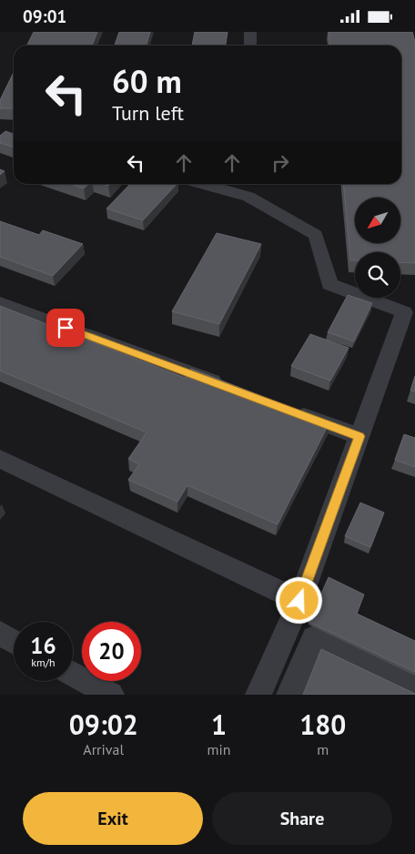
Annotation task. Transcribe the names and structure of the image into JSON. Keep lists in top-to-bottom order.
{
  "north": "bottom left",
  "page": {
    "status": "09:01",
    "turn": ["60 m", "Turn left"],
    "speed": "16 km/h",
    "limit": "20",
    "eta": [
      "09:02",
      "Arrival",
      "1",
      "min",
      "180",
      "m"
    ],
    "buttons": ["Exit", "Share"]
  }
}
